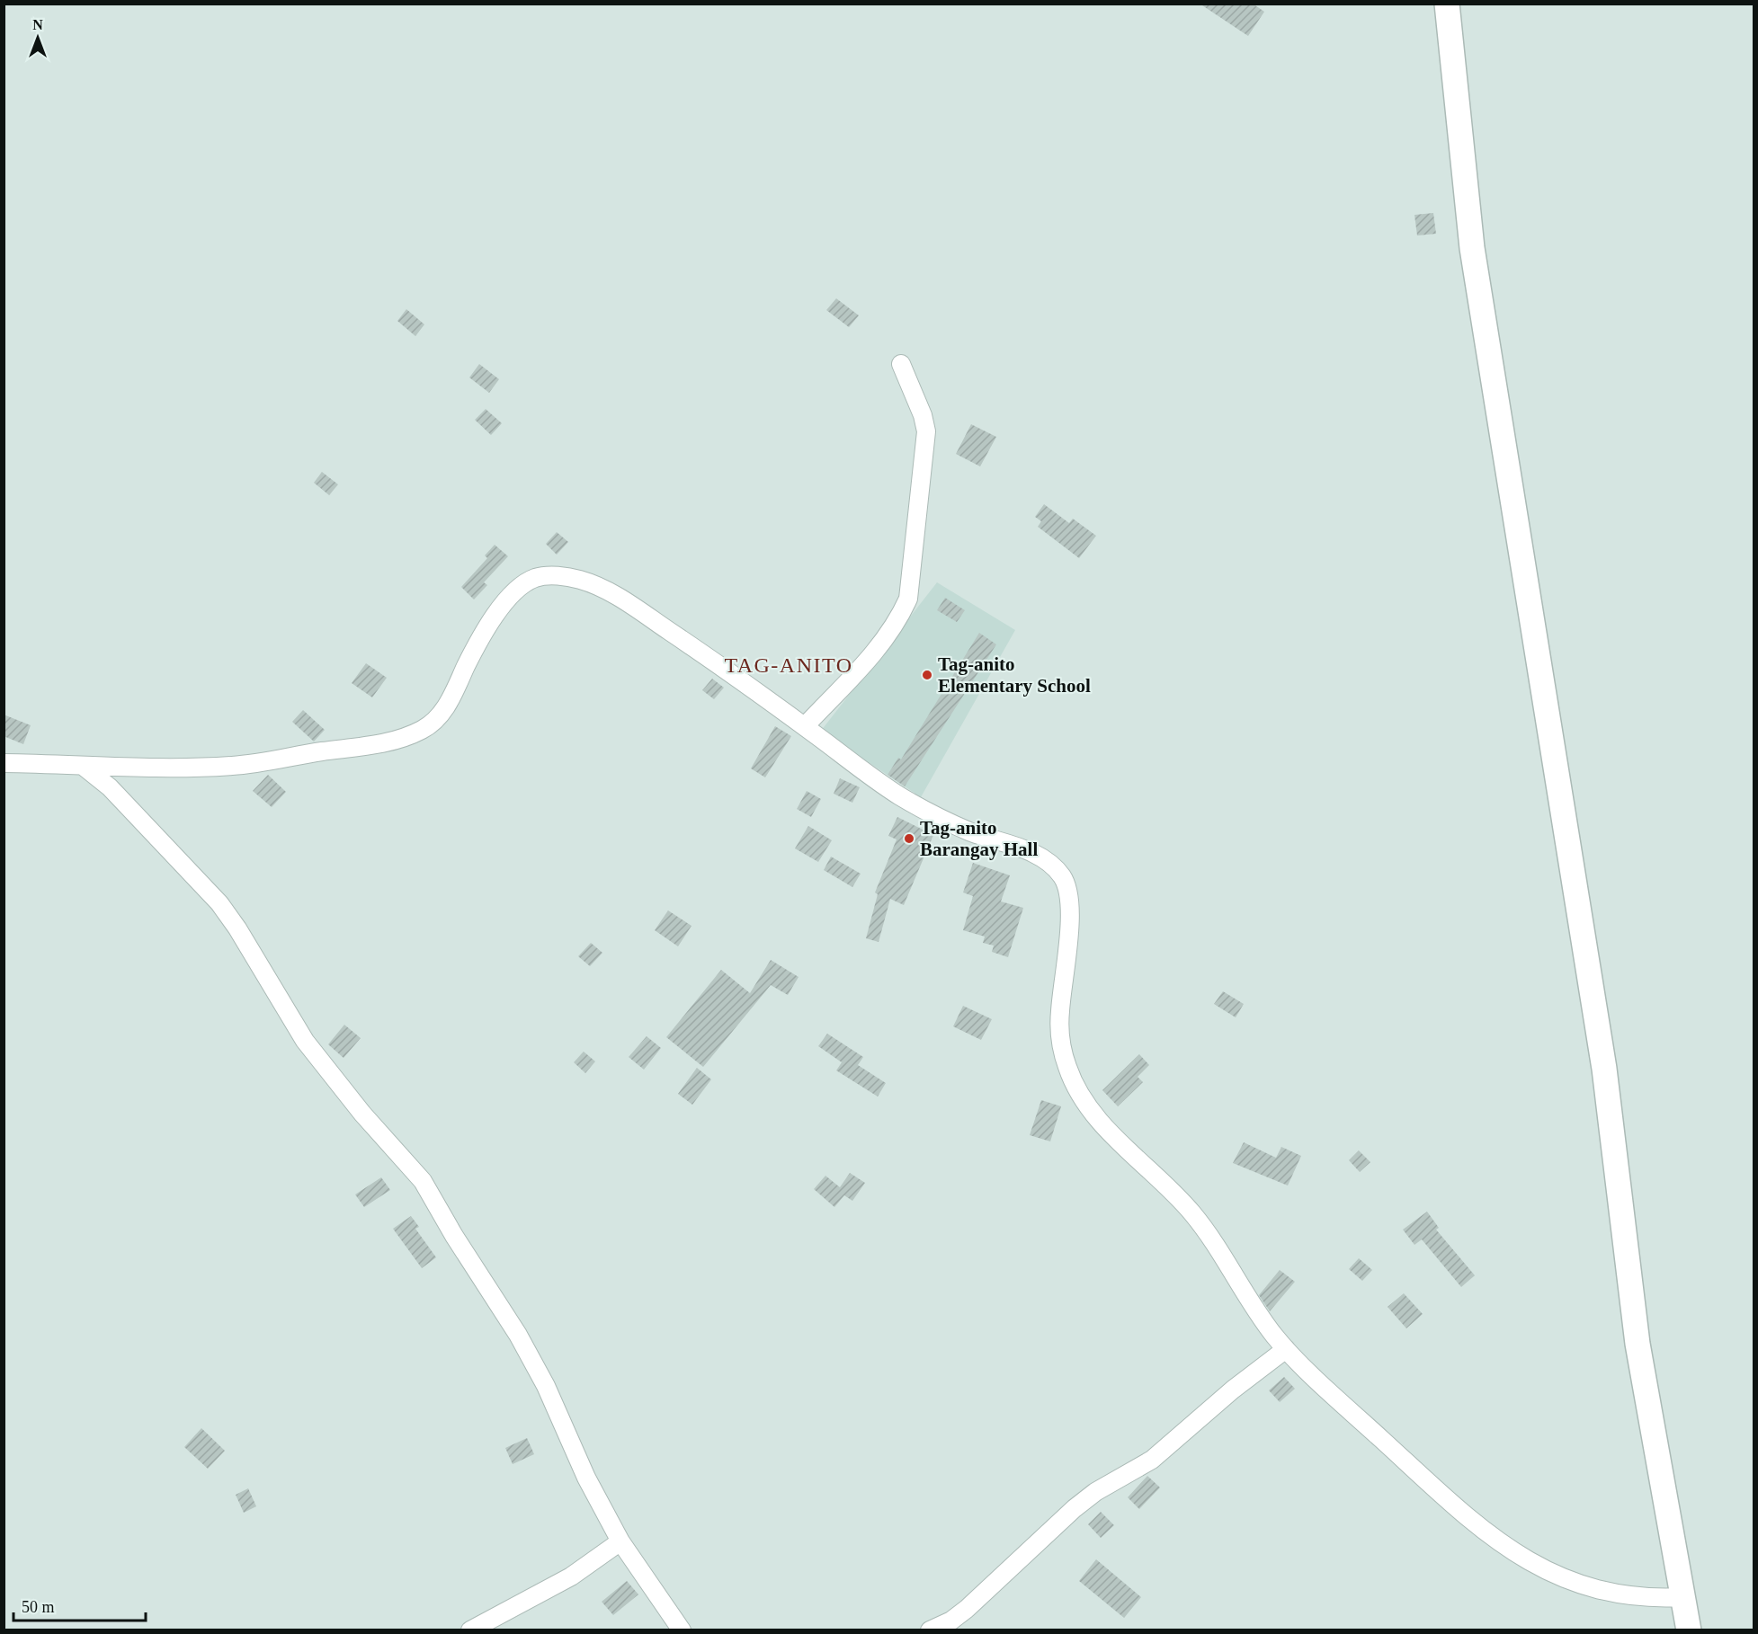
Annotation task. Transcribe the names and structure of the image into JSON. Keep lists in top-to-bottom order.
{
  "districts": ["TAG-ANITO"],
  "places": ["Tag-anito Elementary School", "Tag-anito Barangay Hall"],
  "scale_bar": "50 m",
  "north": "top"
}
